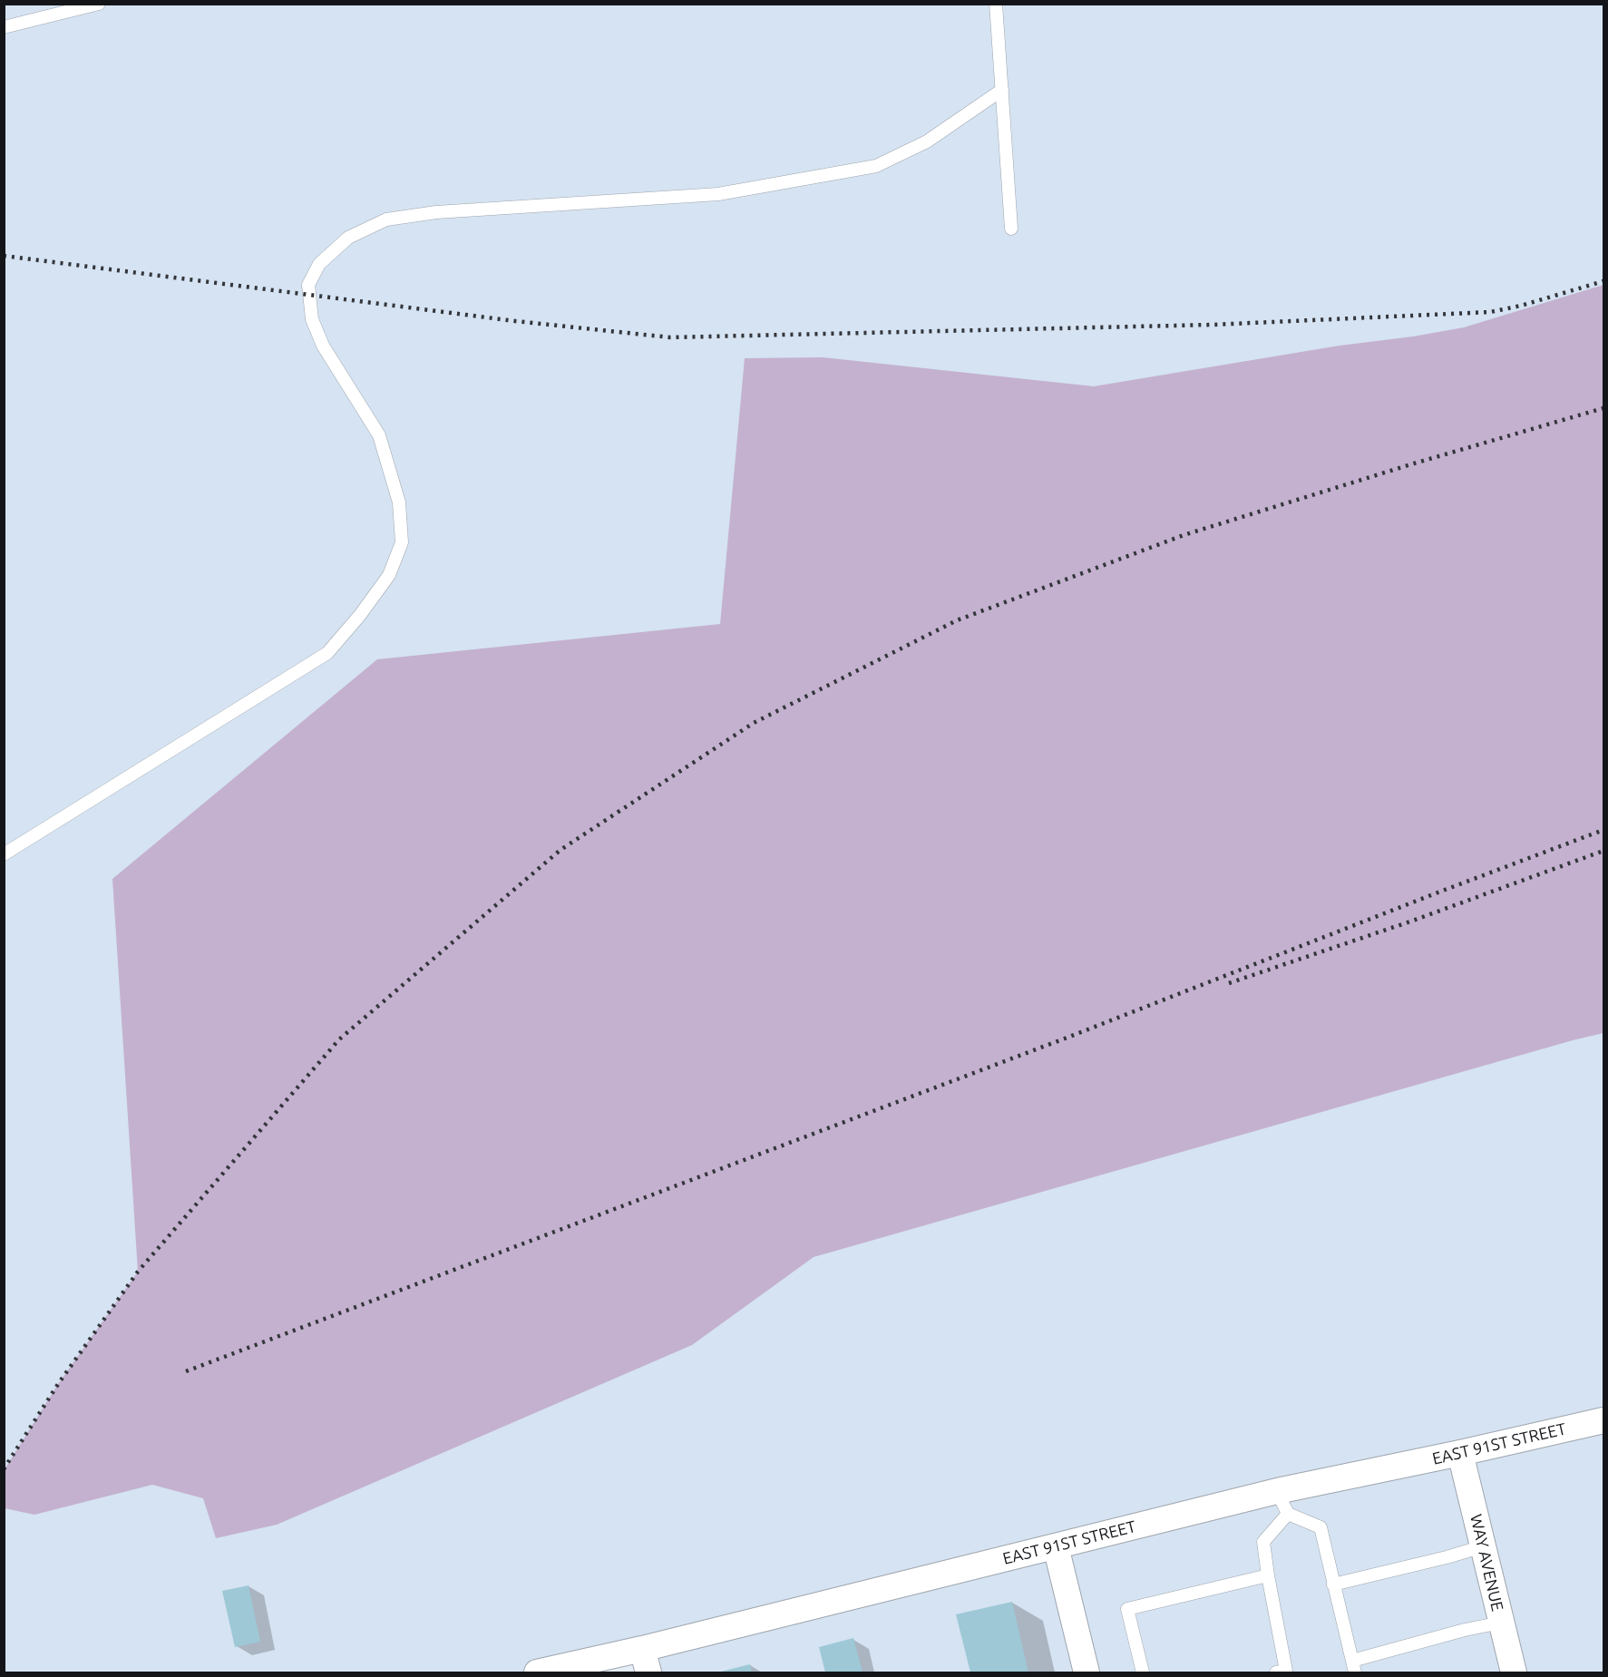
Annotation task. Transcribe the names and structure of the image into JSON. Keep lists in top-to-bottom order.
{
  "streets": {
    "street": ["EAST 91ST STREET", "WAY AVENUE"]
  },
  "crossings": [
    ["EAST 91ST STREET", "WAY AVENUE"]
  ]
}
